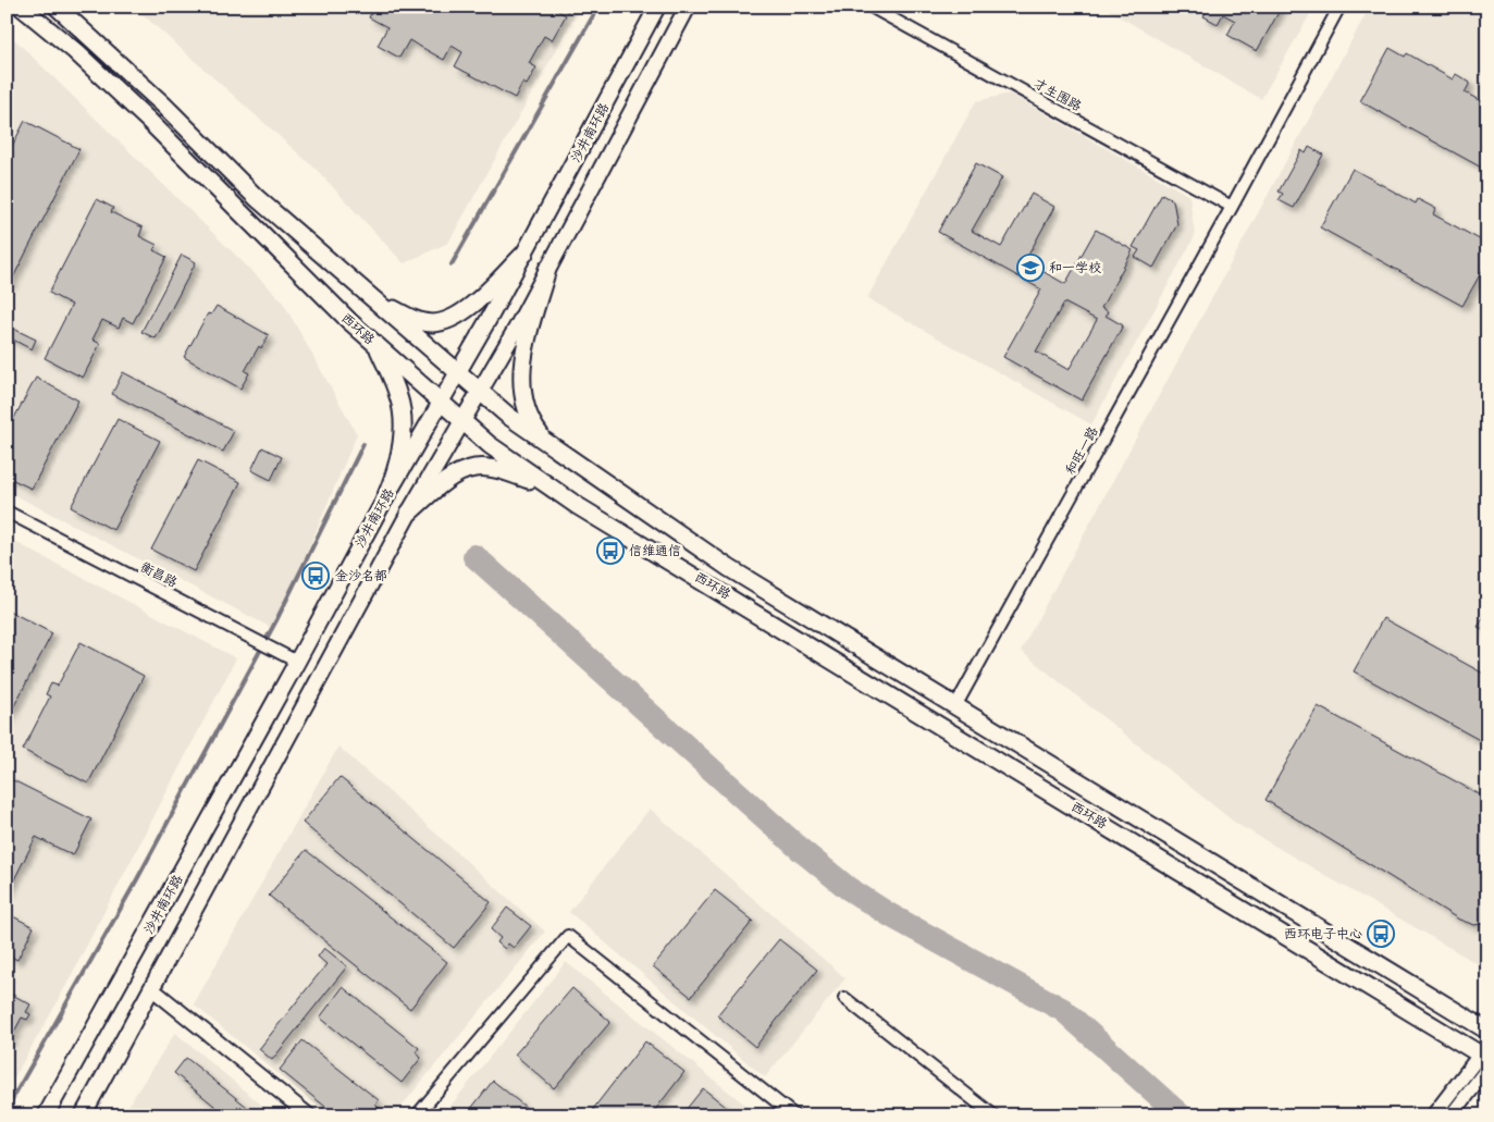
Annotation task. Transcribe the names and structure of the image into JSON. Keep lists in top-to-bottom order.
{
  "streets": {
    "main road": ["沙井南环路", "西环路"],
    "street": ["才生围路", "和旺一路", "衡昌路"]
  },
  "crossings": [
    ["才生围路", "和旺一路"],
    ["沙井南环路", "西环路"],
    ["沙井南环路", "衡昌路"],
    ["西环路", "和旺一路"]
  ],
  "places": {
    "school or university": ["和一学校"],
    "bus stop": ["信维通信", "金沙名都", "西环电子中心"]
  }
}
